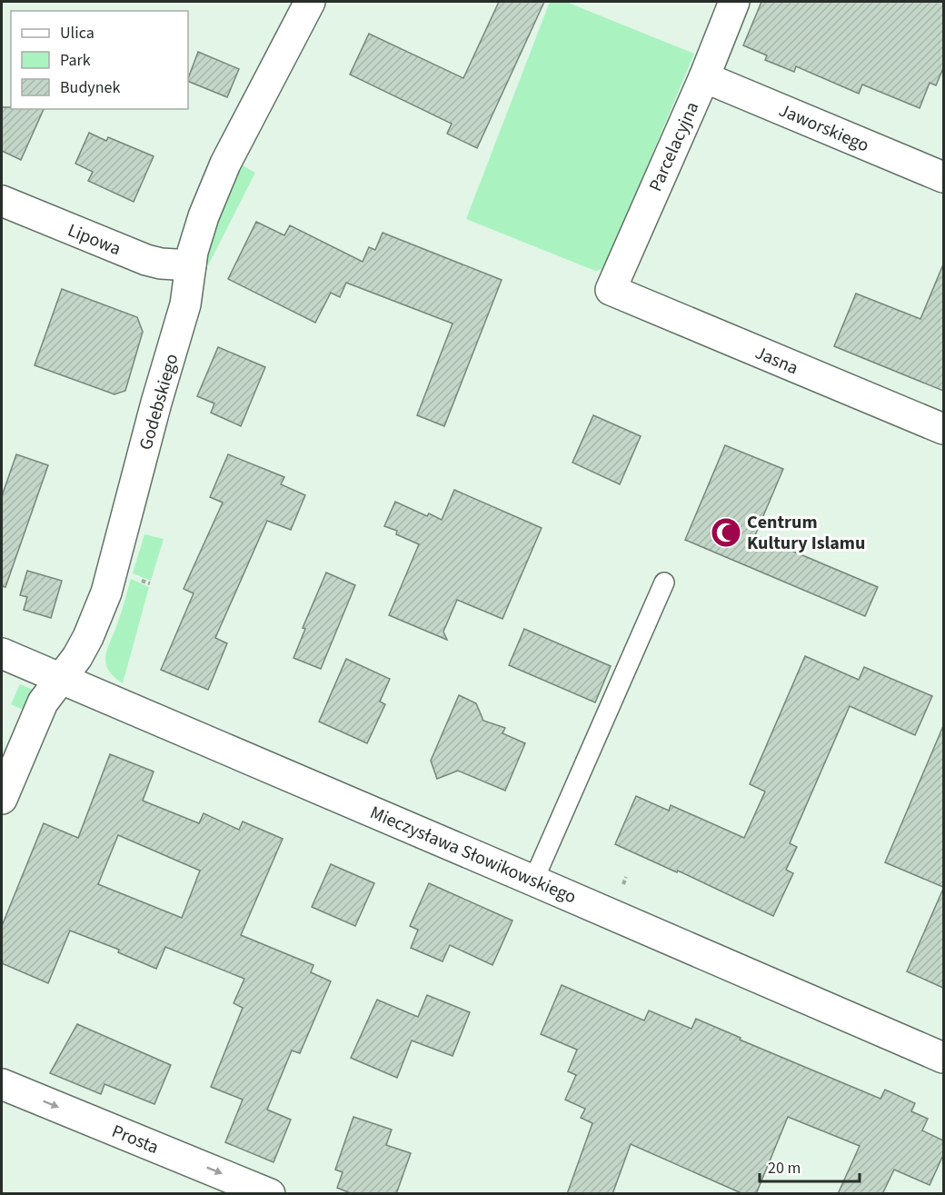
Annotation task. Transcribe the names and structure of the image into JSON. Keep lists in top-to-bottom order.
{
  "streets": {
    "street": [
      "Jaworskiego",
      "Parcelacyjna",
      "Lipowa",
      "Jasna",
      "Godebskiego",
      "Mieczysława Słowikowskiego",
      "Prosta"
    ]
  },
  "crossings": [
    ["Jaworskiego", "Parcelacyjna"],
    ["Parcelacyjna", "Jasna"],
    ["Lipowa", "Godebskiego"],
    ["Godebskiego", "Mieczysława Słowikowskiego"]
  ],
  "one_way": ["Prosta"],
  "places": {
    "mosque": ["Centrum Kultury Islamu"]
  },
  "legend": ["Ulica", "Park", "Budynek"],
  "scale_bar": "20 m"
}
